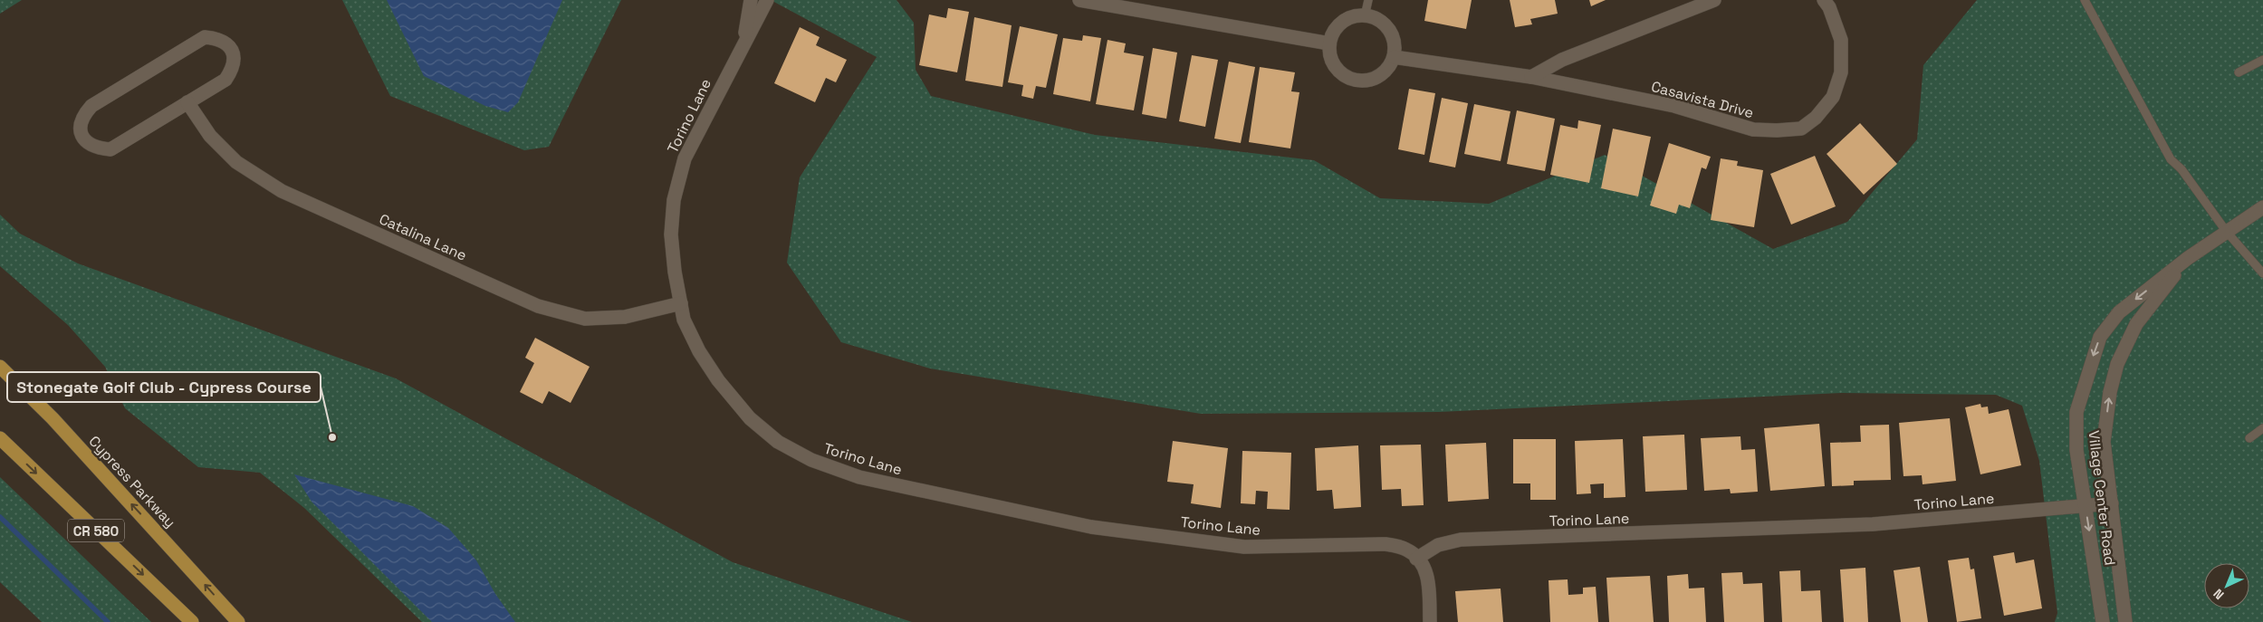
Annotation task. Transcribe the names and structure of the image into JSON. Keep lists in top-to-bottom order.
{
  "streets": {
    "main road": ["Cypress Parkway", "CR 580"],
    "street": [
      "Casavista Drive",
      "Torino Lane",
      "Catalina Lane",
      "Village Center Road"
    ]
  },
  "crossings": [
    ["Torino Lane", "Catalina Lane"],
    ["Torino Lane", "Village Center Road"]
  ],
  "places": ["Stonegate Golf Club - Cypress Course"],
  "north": "bottom left"
}
